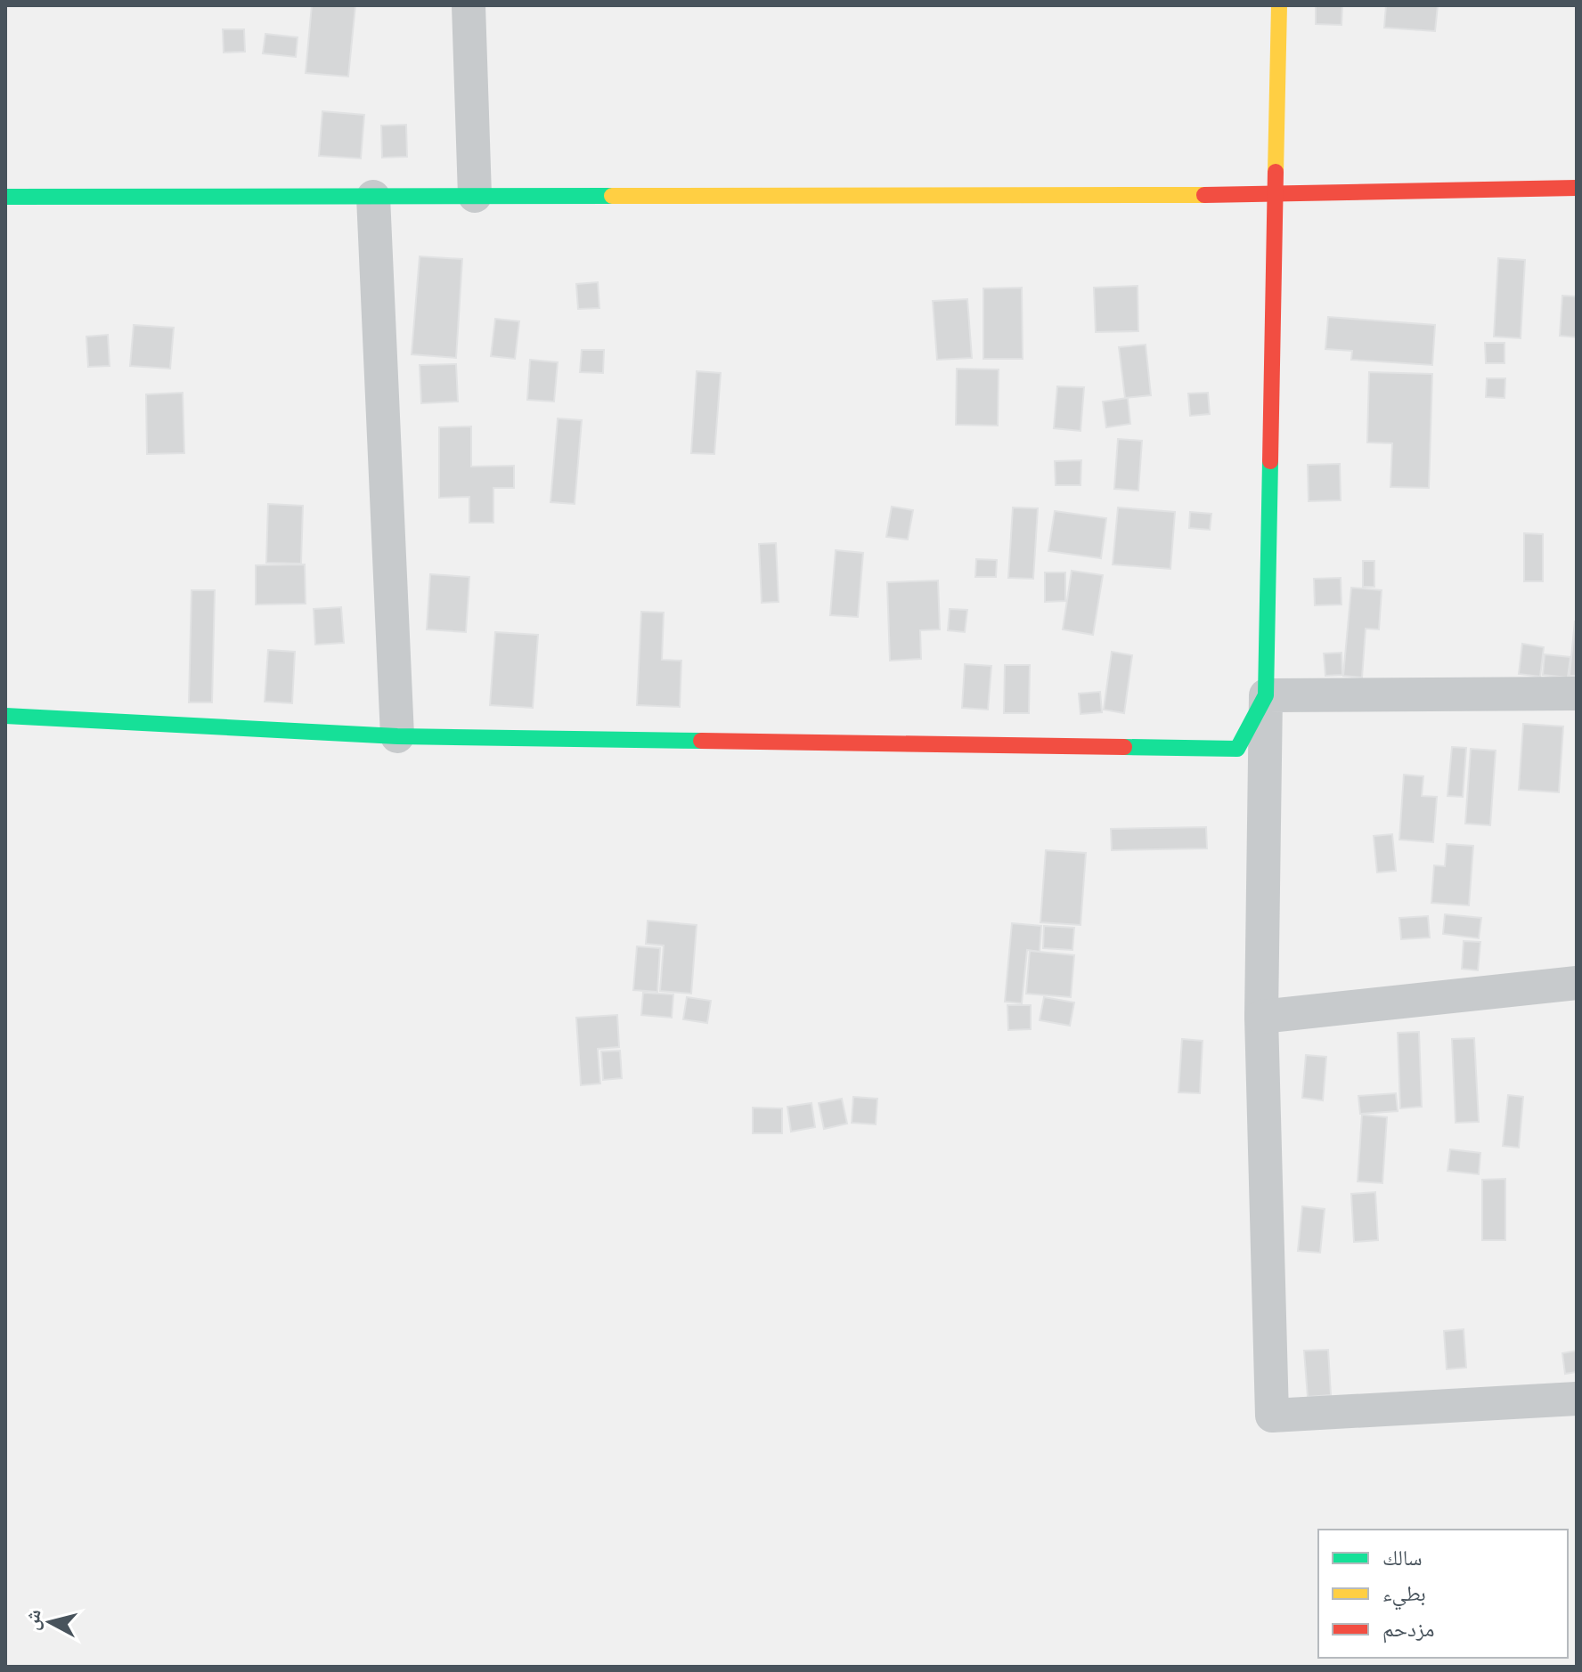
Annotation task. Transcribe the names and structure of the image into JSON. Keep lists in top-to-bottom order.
{
  "legend": ["سالك", "بطيء", "مزدحم"],
  "north": "left"
}
